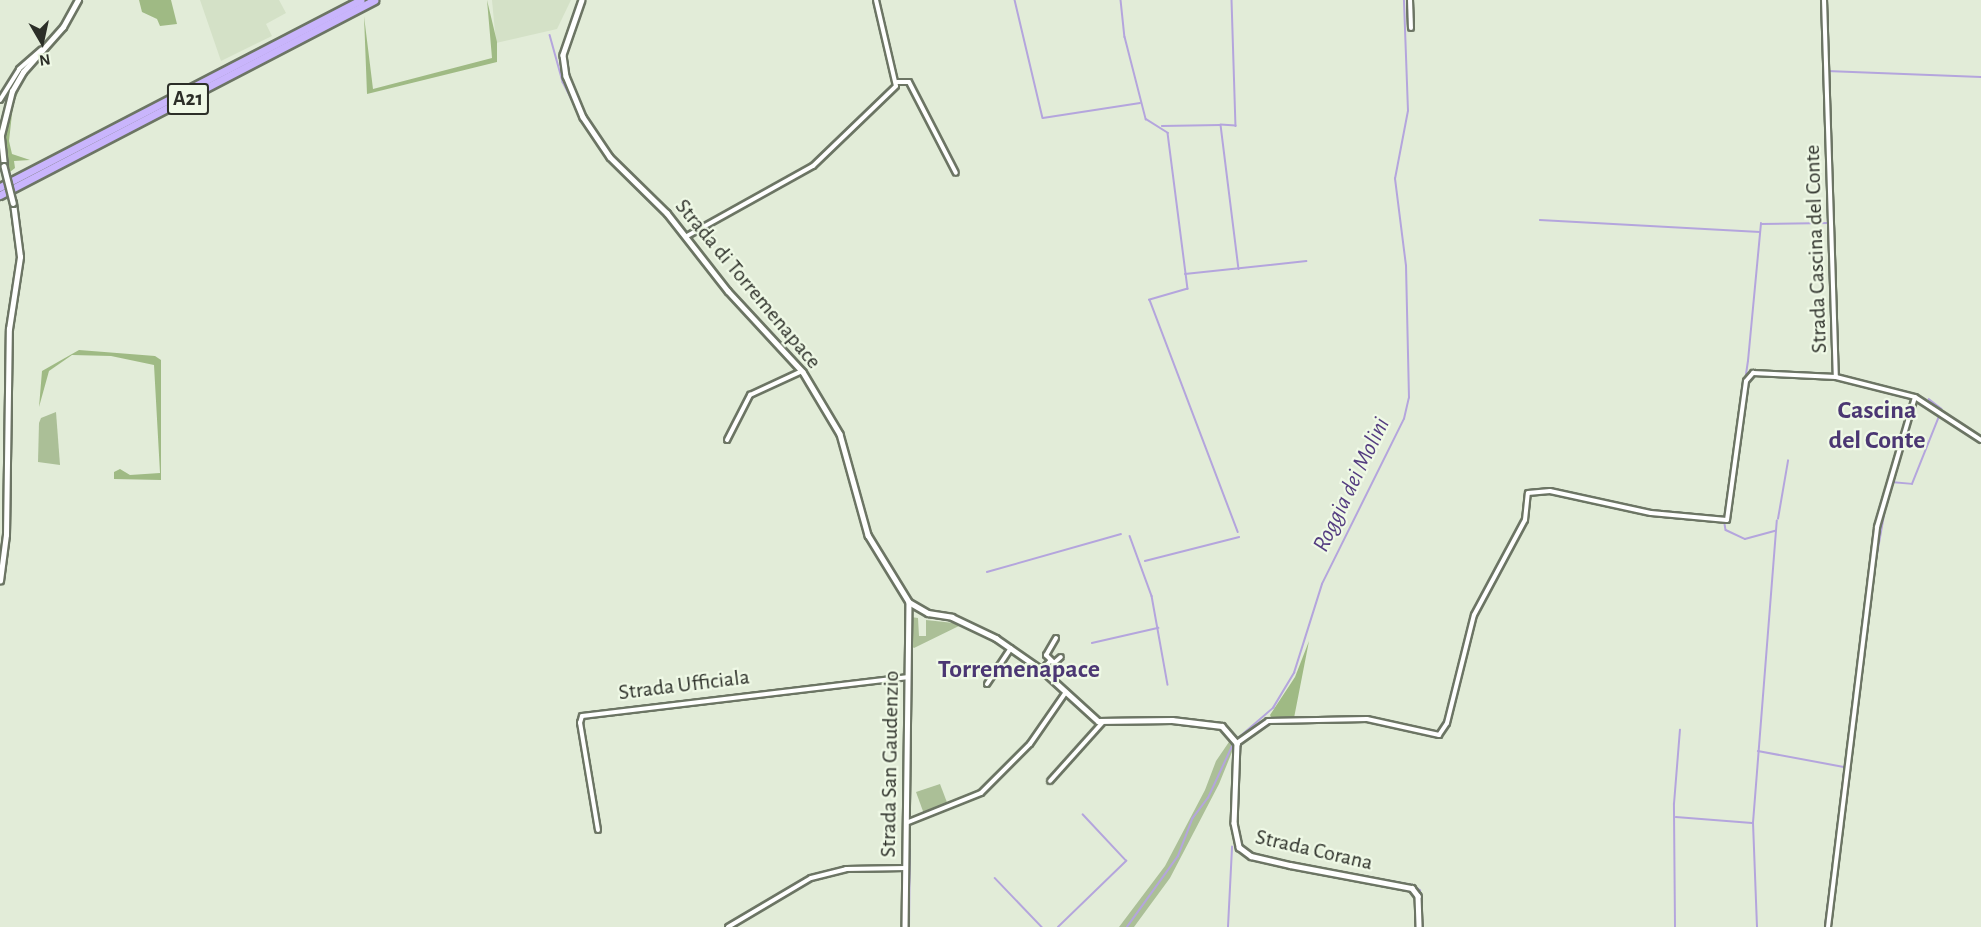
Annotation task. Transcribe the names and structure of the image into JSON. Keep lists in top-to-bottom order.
{
  "streets": {
    "highway": ["A21"],
    "street": [
      "Strada Cascina del Conte",
      "Strada di Torremenapace",
      "Strada Ufficiala",
      "Strada San Gaudenzio",
      "Strada Corana"
    ]
  },
  "crossings": [
    ["Strada Cascina del Conte", "Strada Corana"],
    ["Strada di Torremenapace", "Strada San Gaudenzio"],
    ["Strada Ufficiala", "Strada San Gaudenzio"]
  ],
  "districts": ["Cascina del Conte", "Torremenapace"],
  "water": ["Roggia dei Molini"],
  "north": "bottom"
}
